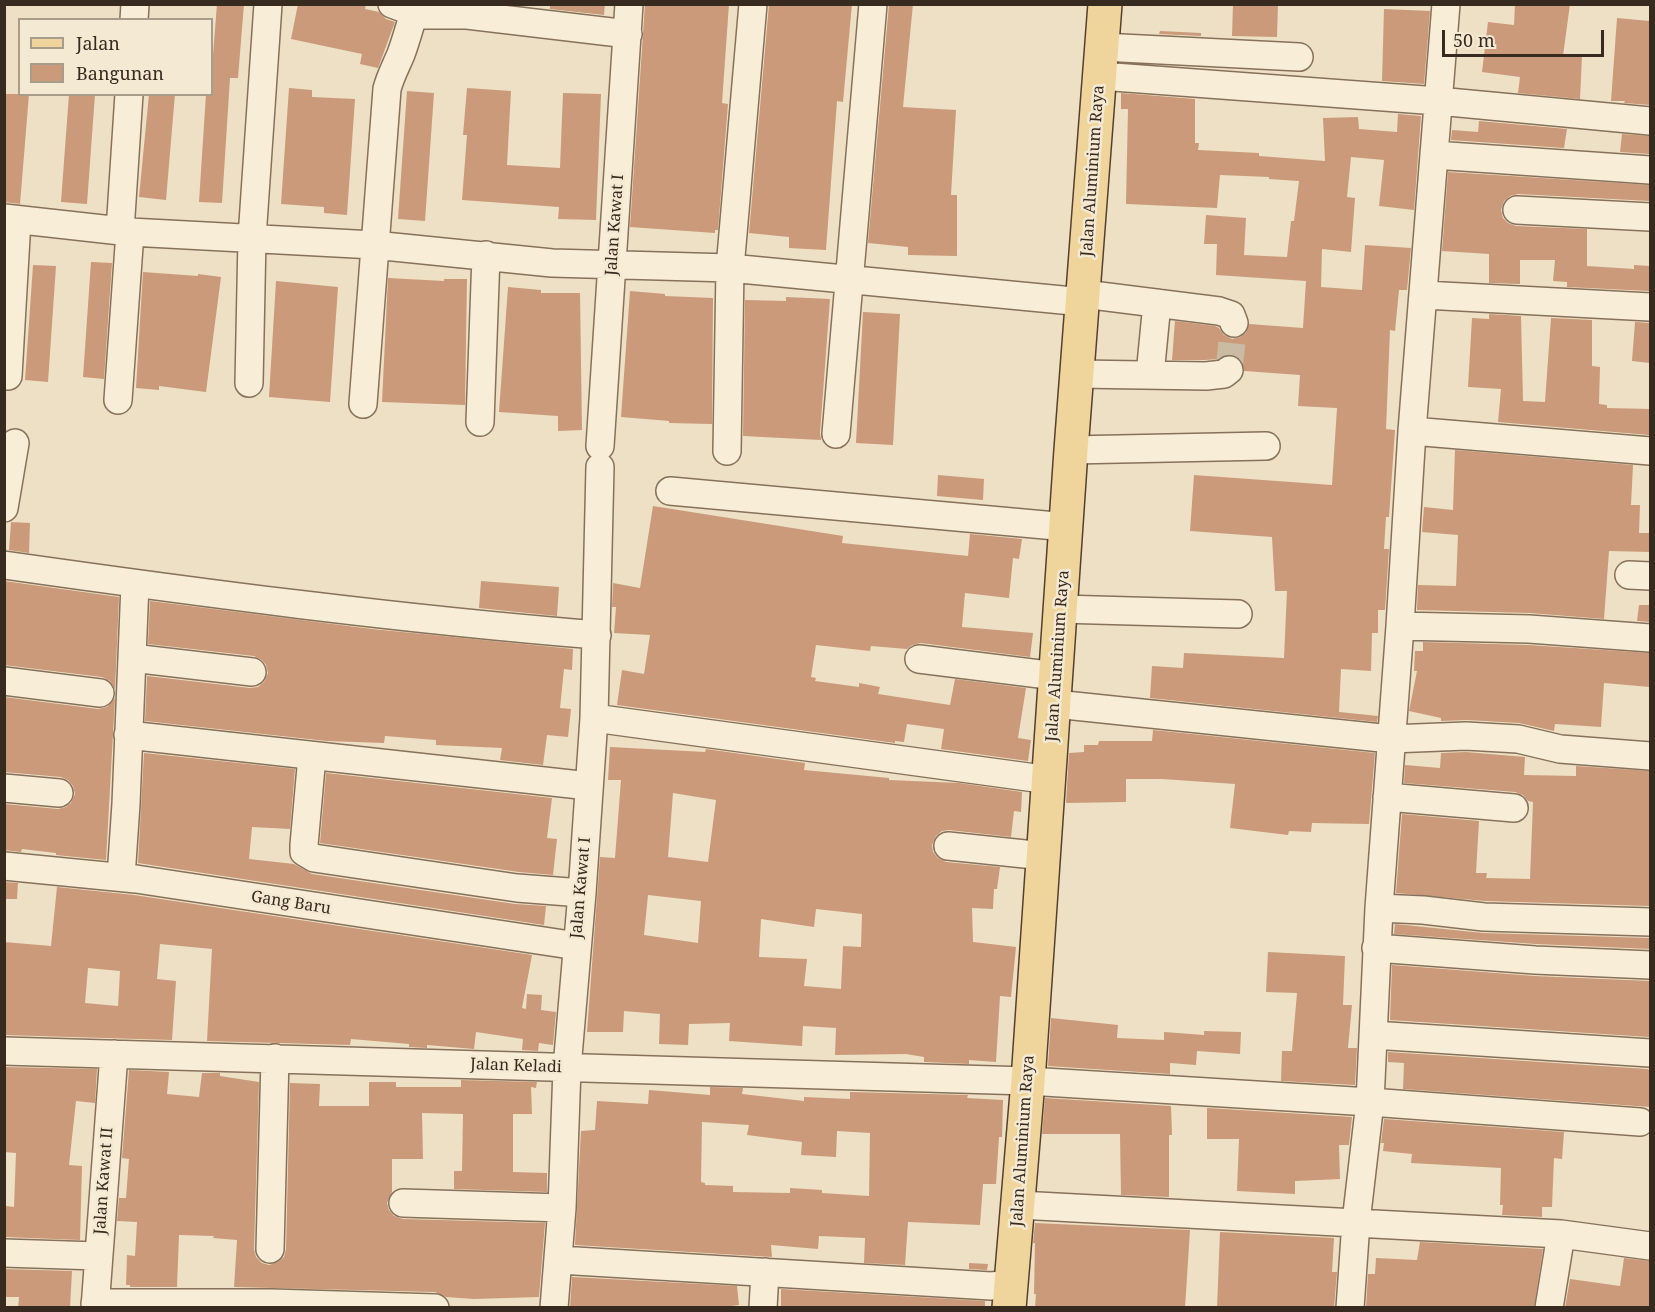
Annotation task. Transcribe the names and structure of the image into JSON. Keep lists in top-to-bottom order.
{
  "streets": {
    "main road": ["Jalan Aluminium Raya"],
    "street": [
      "Jalan Kawat I",
      "Gang Baru",
      "Jalan Keladi",
      "Jalan Kawat II"
    ]
  },
  "crossings": [
    ["Jalan Aluminium Raya", "Jalan Keladi"],
    ["Jalan Kawat I", "Gang Baru"],
    ["Jalan Kawat I", "Jalan Keladi"],
    ["Jalan Keladi", "Jalan Kawat II"]
  ],
  "legend": ["Jalan", "Bangunan"],
  "scale_bar": "50 m"
}
